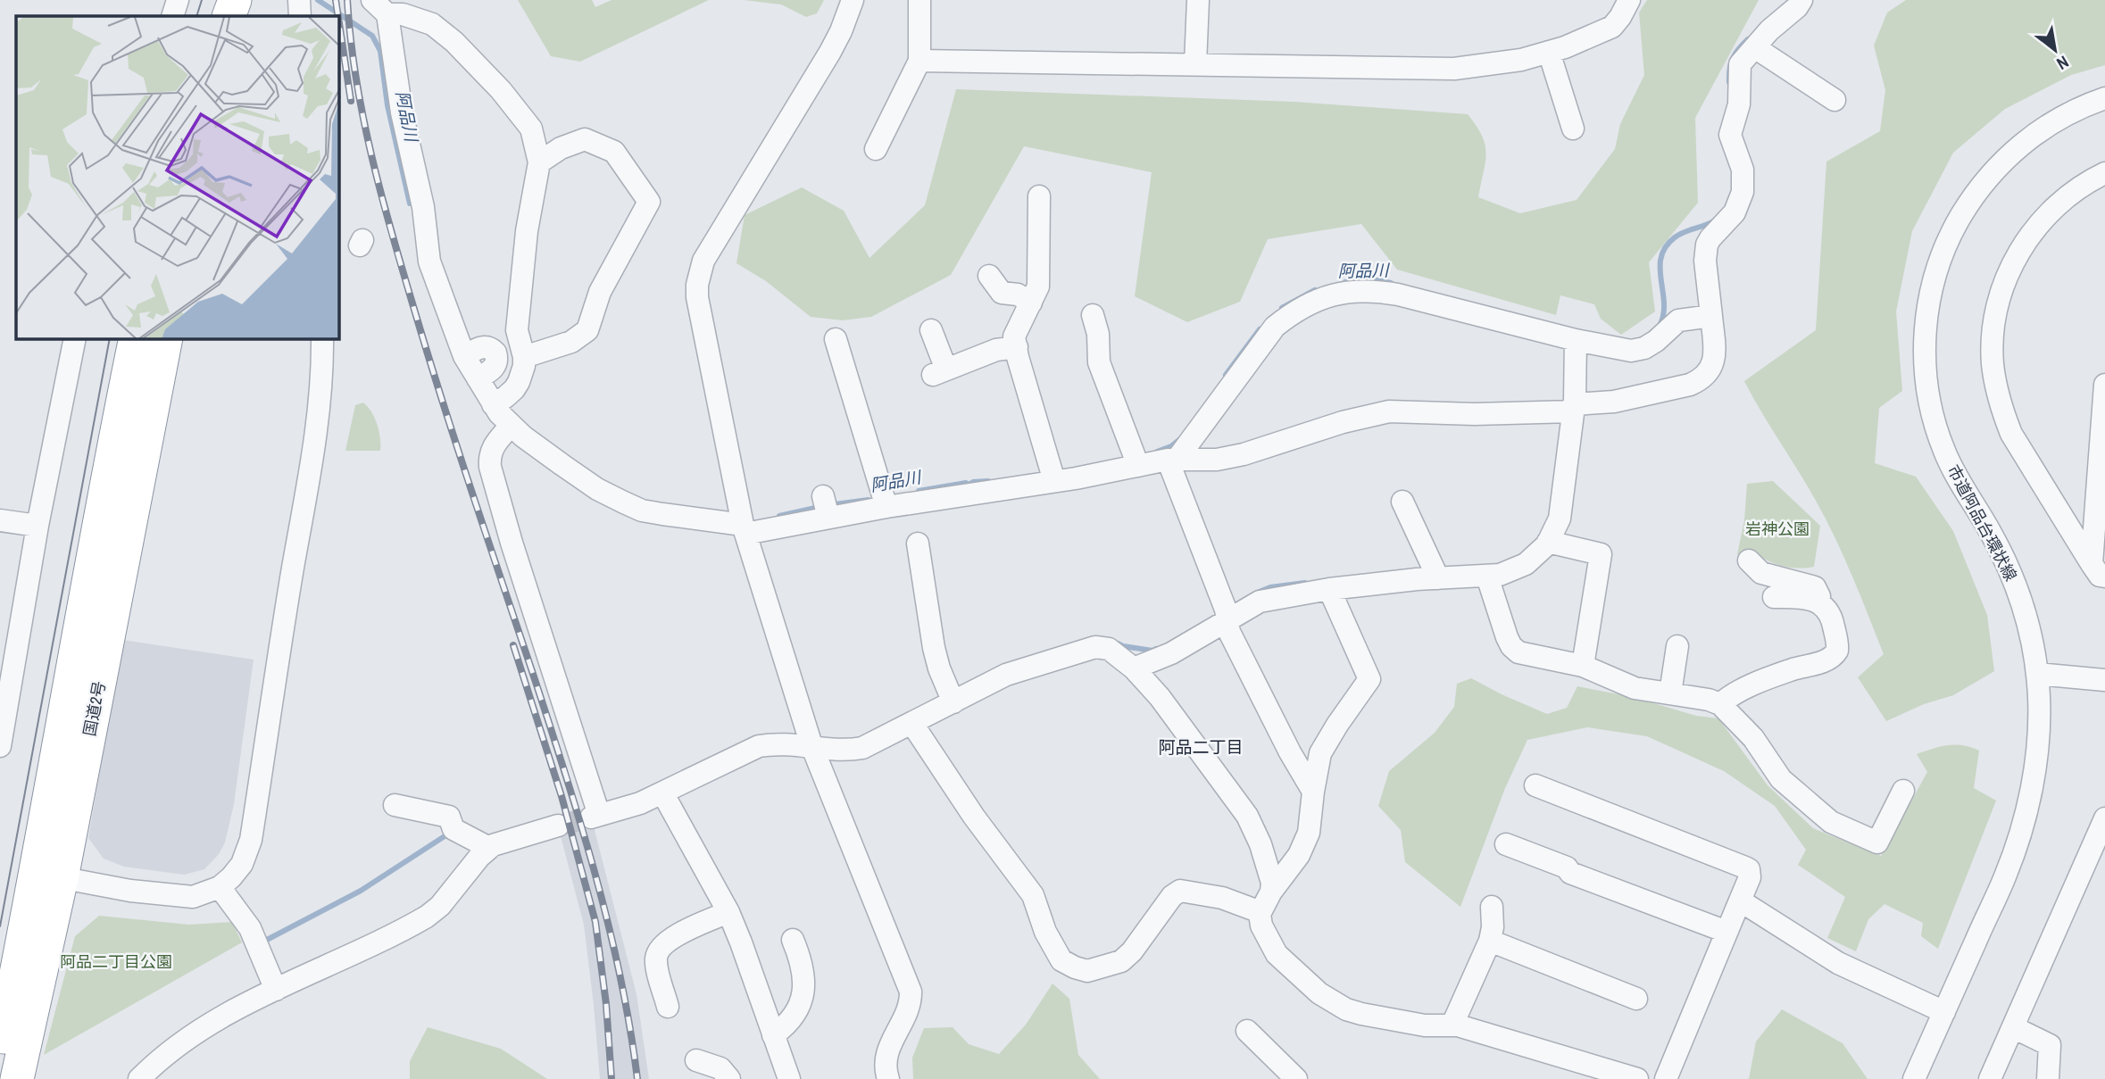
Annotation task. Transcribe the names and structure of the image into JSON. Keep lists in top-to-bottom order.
{
  "streets": {
    "highway": ["国道2号"],
    "street": ["市道阿品台環状線"]
  },
  "districts": ["阿品二丁目"],
  "water": ["阿品川"],
  "parks": ["岩神公園", "阿品二丁目公園"],
  "north": "bottom right"
}
